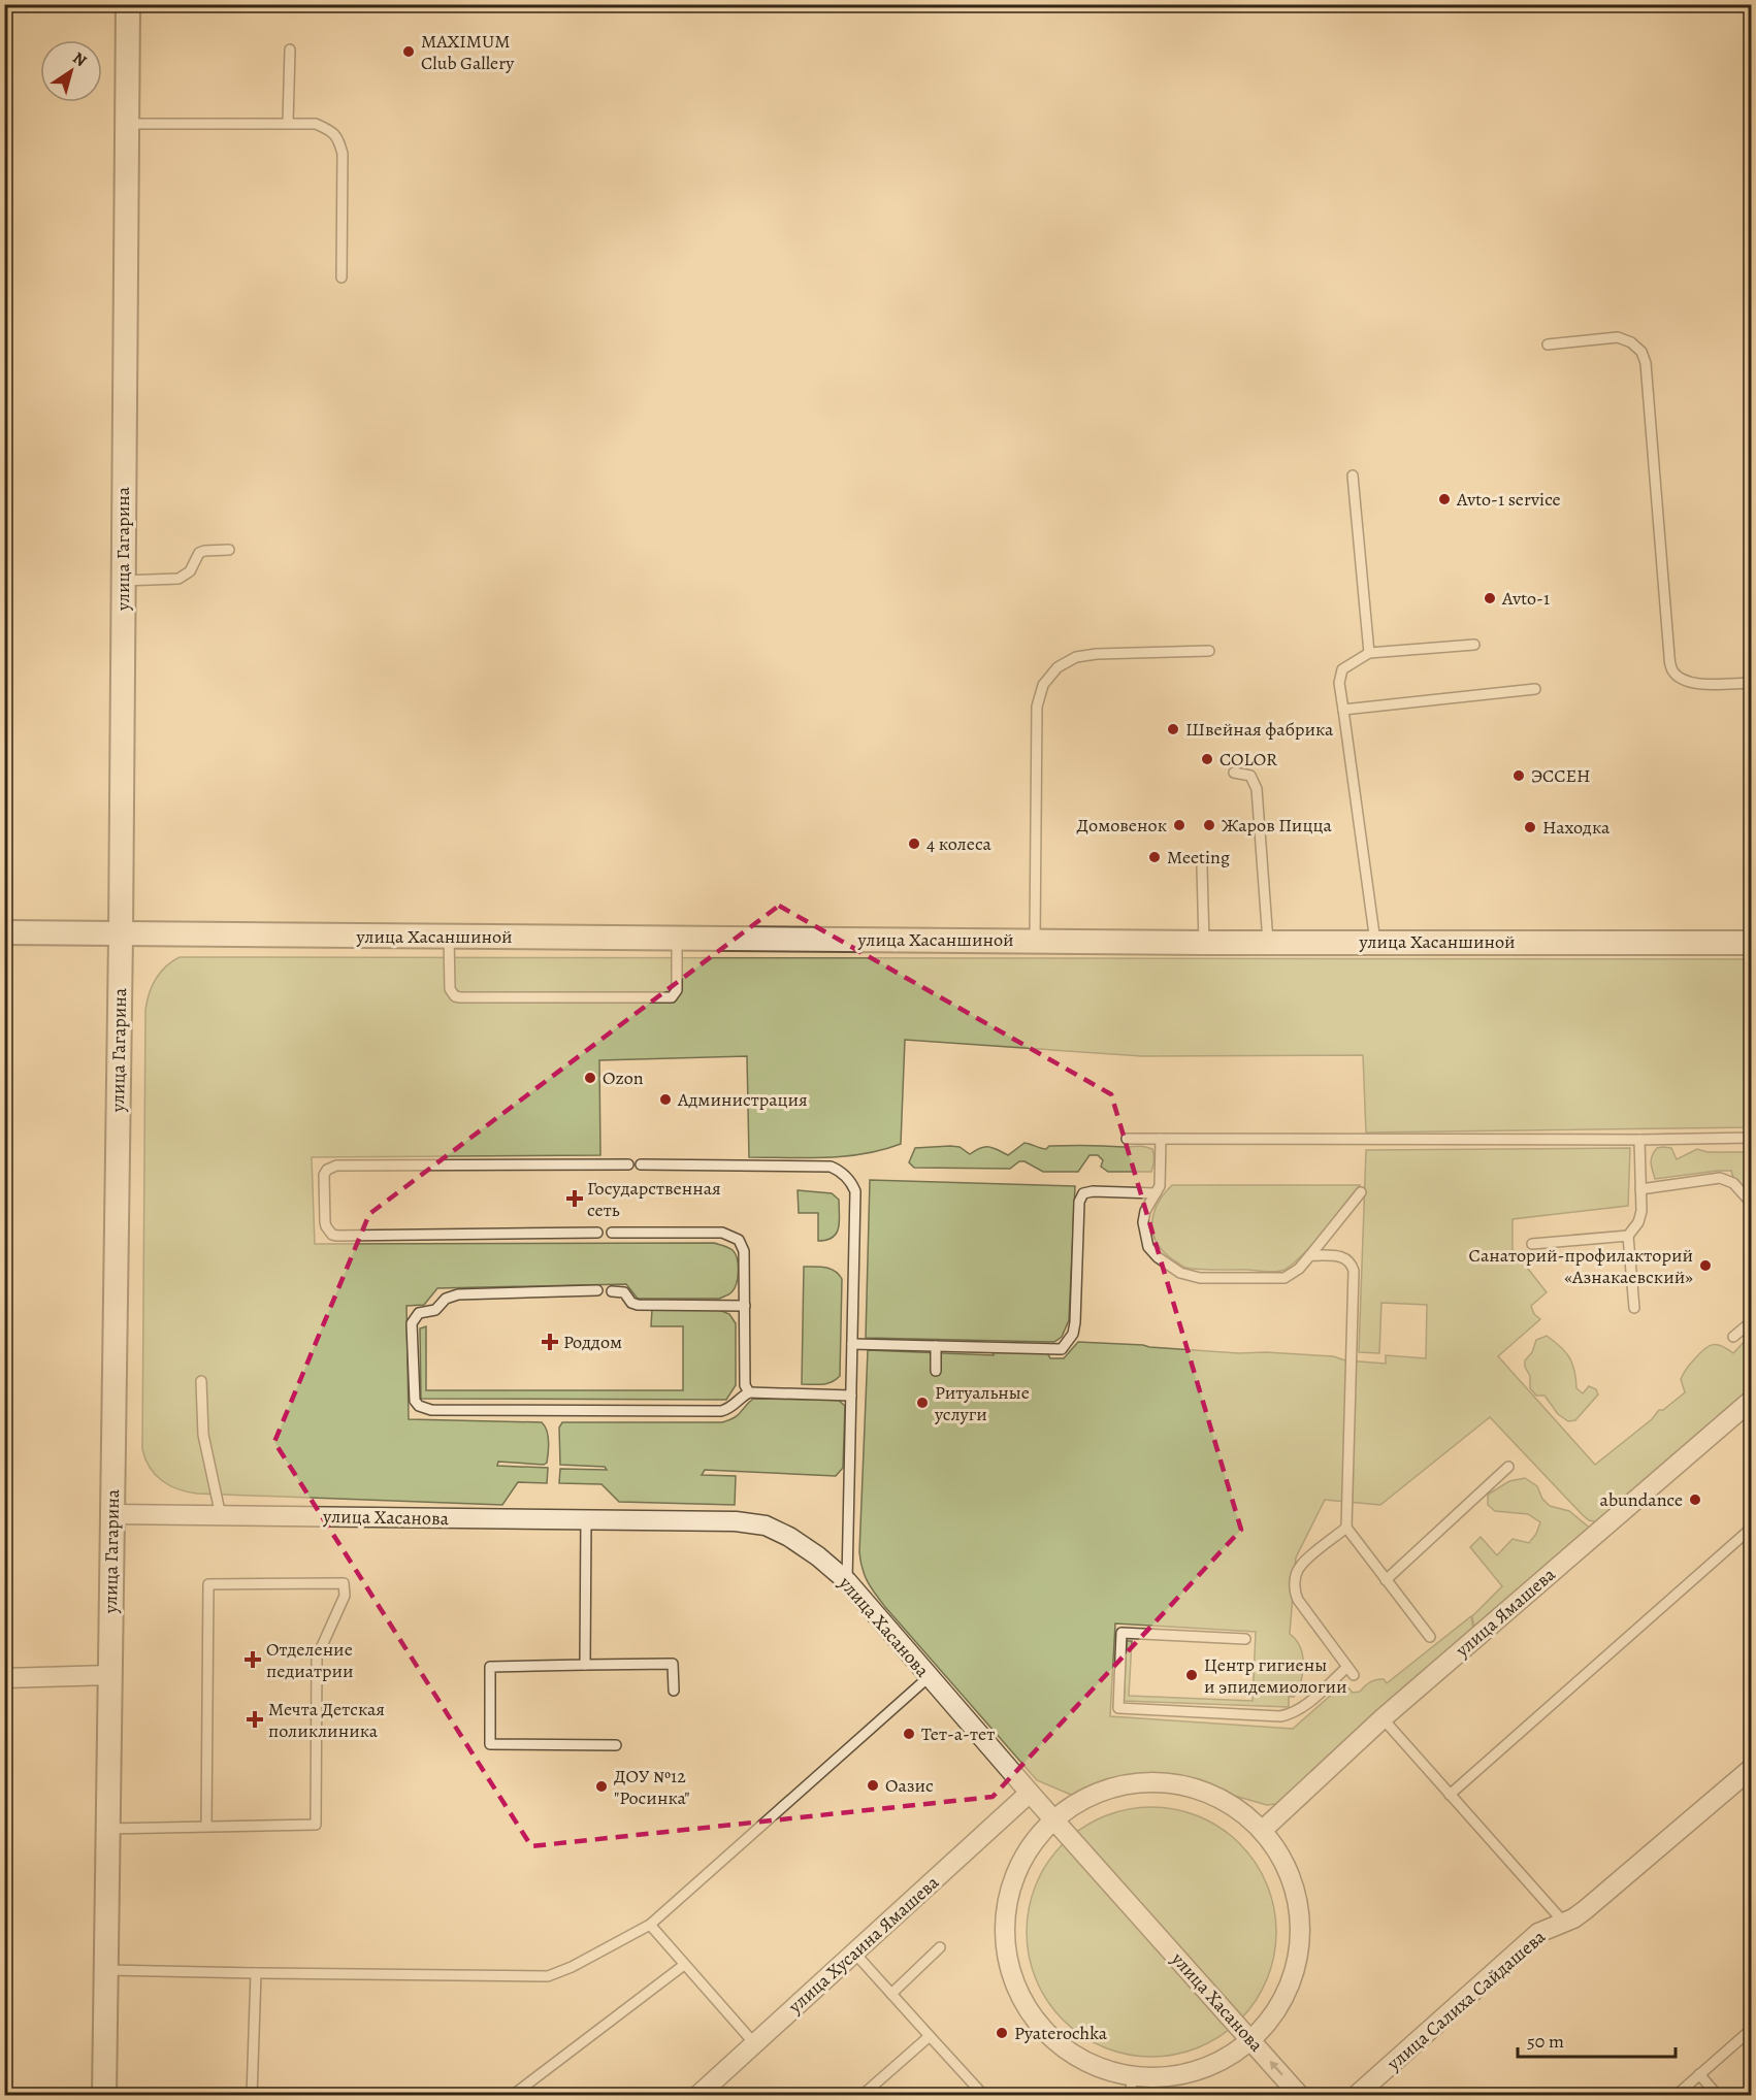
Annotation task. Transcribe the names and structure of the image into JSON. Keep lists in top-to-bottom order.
{
  "streets": {
    "street": [
      "улица Гагарина",
      "улица Хасаншиной",
      "улица Хасанова",
      "улица Ямашева",
      "улица Хусаина Ямашева",
      "улица Салиха Сайдашева"
    ]
  },
  "crossings": [
    ["улица Гагарина", "улица Хасаншиной"],
    ["улица Гагарина", "улица Хасанова"],
    ["улица Хасанова", "улица Хусаина Ямашева"]
  ],
  "places": {
    "other": [
      "MAXIMUM Club Gallery",
      "Avto-1 service",
      "Avto-1",
      "Швейная фабрика",
      "COLOR",
      "ЭССЕН",
      "Домовенок",
      "Жаров Пицца",
      "Находка",
      "4 колеса",
      "Meeting",
      "Ozon",
      "Администрация",
      "Санаторий-профилакторий «Азнакаевский»",
      "Ритуальные услуги",
      "abundance",
      "Центр гигиены и эпидемиологии",
      "Тет-а-тет",
      "Оазис",
      "ДОУ №12 \"Росинка\"",
      "Pyaterochka"
    ],
    "health": [
      "Государственная сеть",
      "Роддом",
      "Отделение педиатрии",
      "Мечта Детская поликлиника"
    ]
  },
  "scale_bar": "50 m",
  "north": "top right"
}
